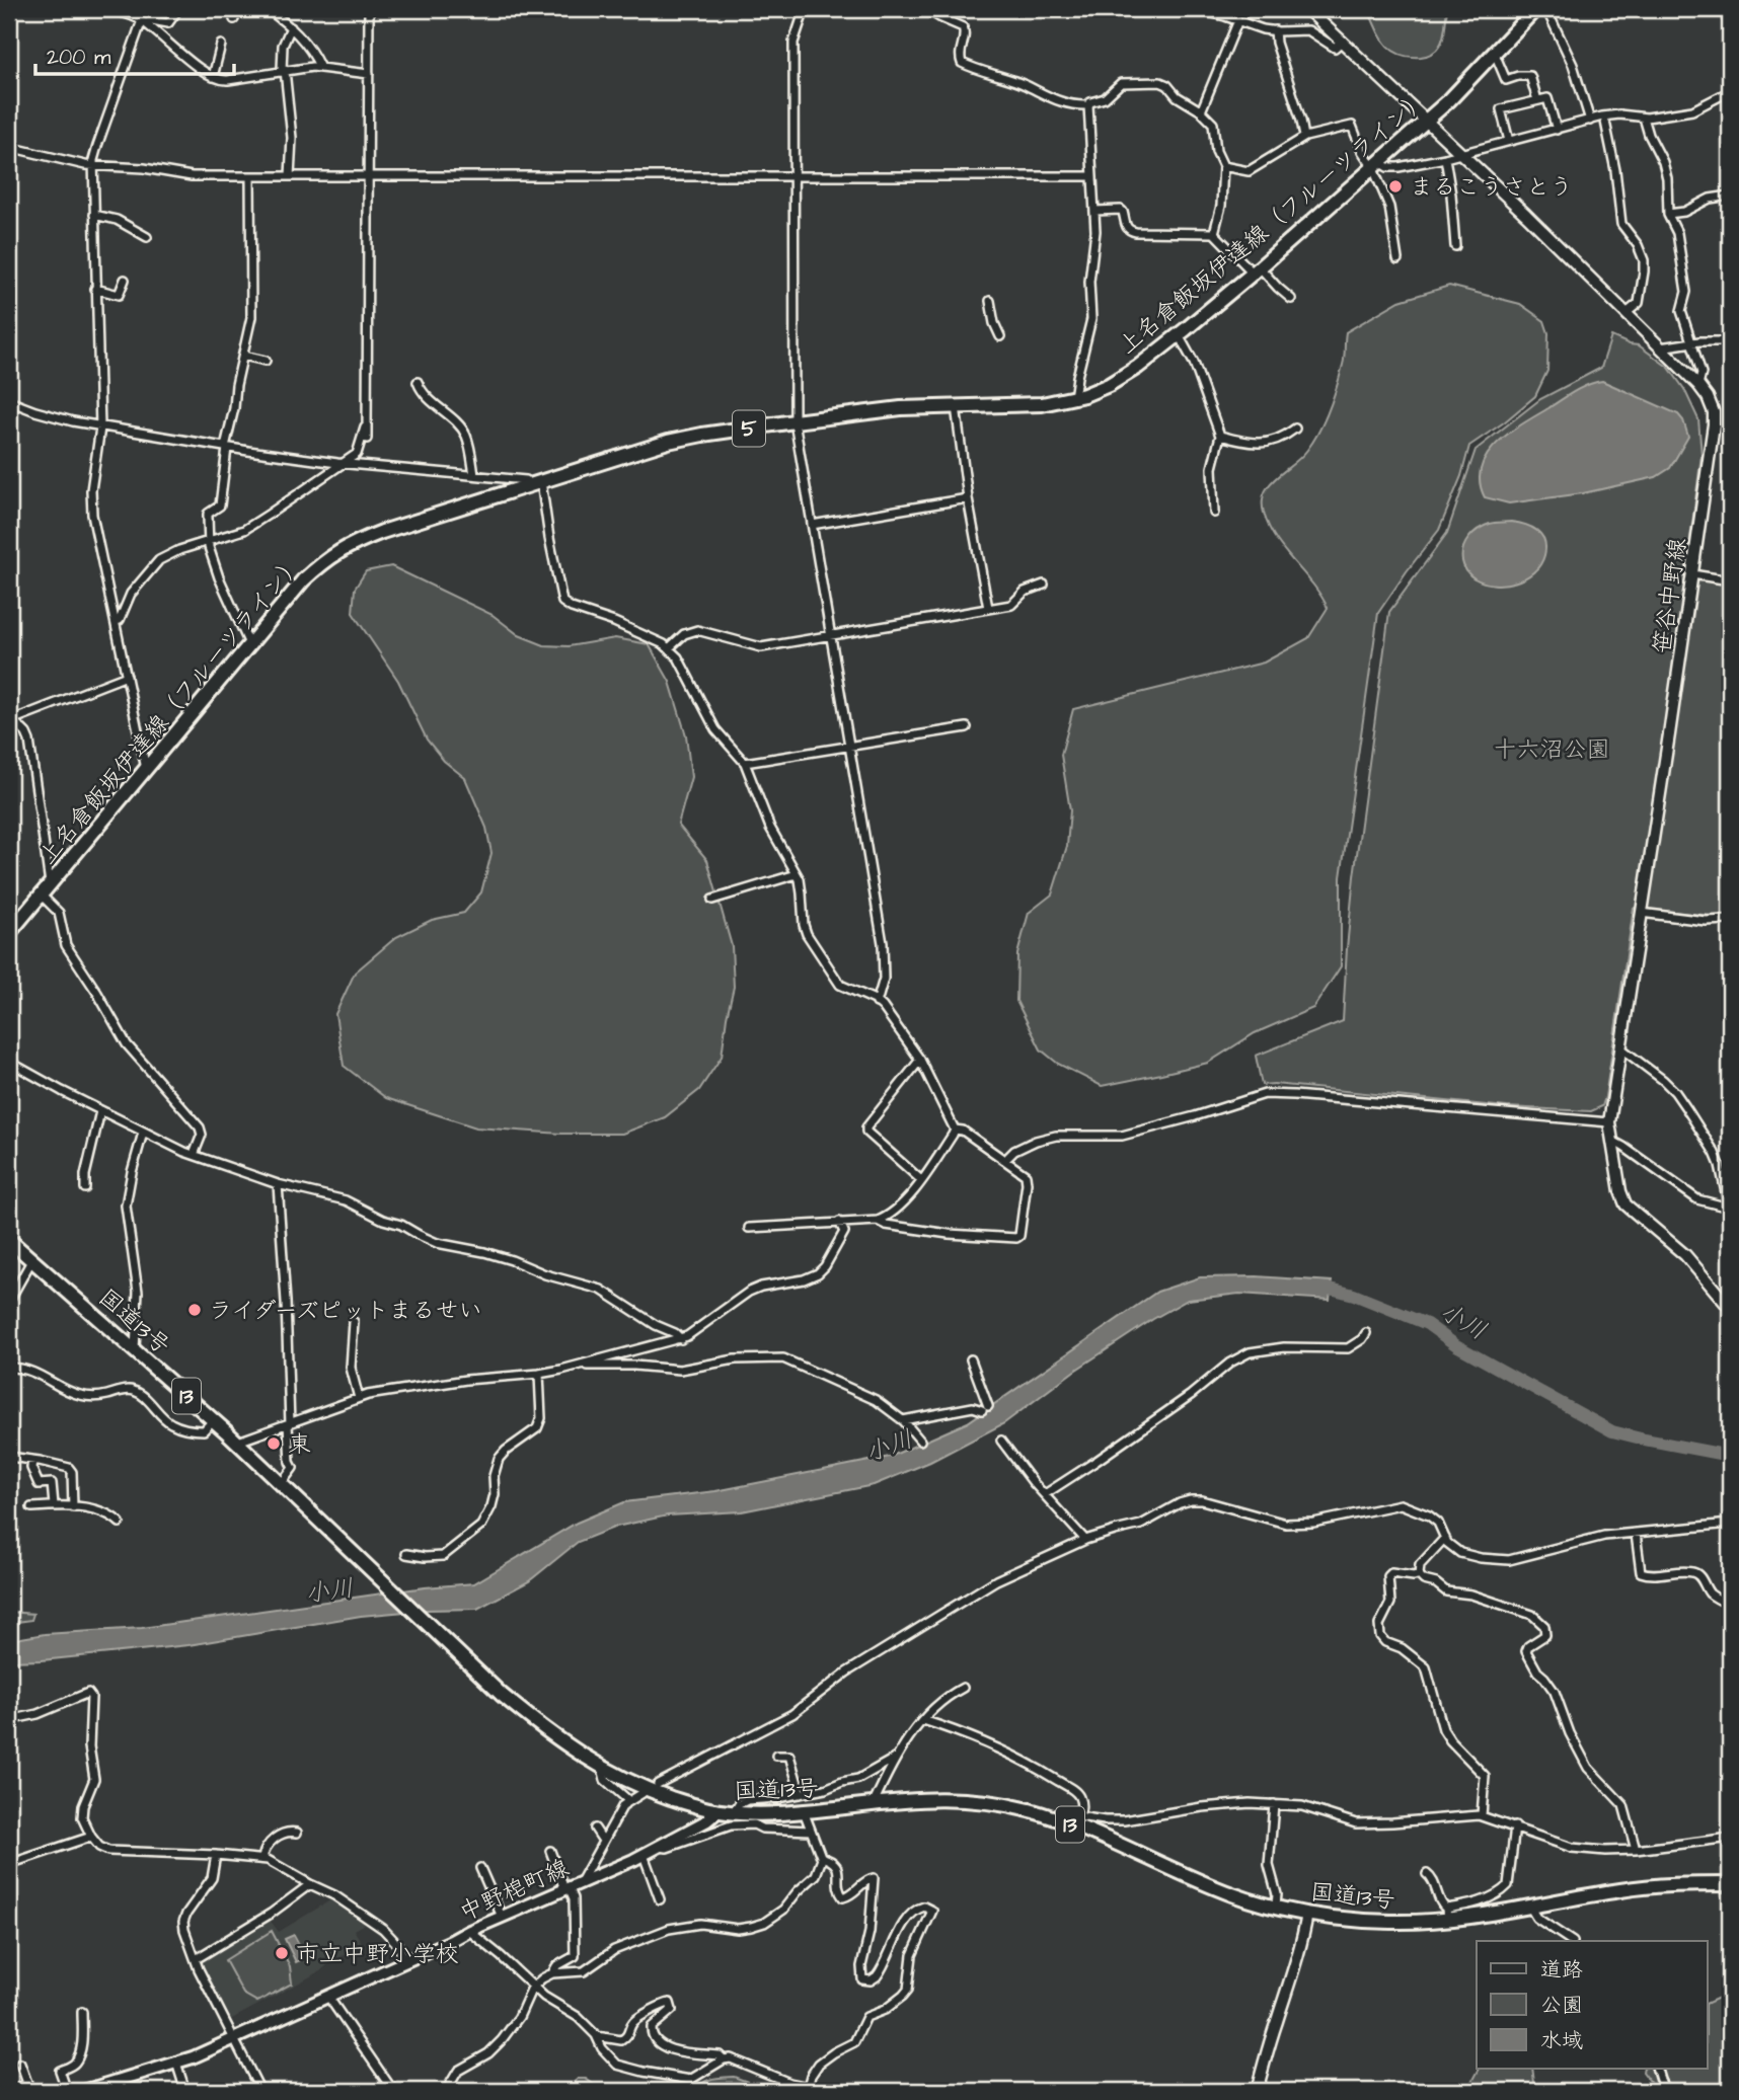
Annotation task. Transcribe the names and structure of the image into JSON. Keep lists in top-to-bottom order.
{
  "streets": {
    "main road": [
      "上名倉飯坂伊達線（フルーツライン）",
      "5",
      "国道13号",
      "13",
      "中野梍町線"
    ],
    "street": ["笹谷中野線"]
  },
  "crossings": [
    ["上名倉飯坂伊達線（フルーツライン）", "笹谷中野線"],
    ["国道13号", "中野梍町線"]
  ],
  "water": ["小川"],
  "parks": ["十六沼公園"],
  "places": [
    "まるこうさとう",
    "ライダーズピットまるせい",
    "東",
    "市立中野小学校"
  ],
  "legend": ["道路", "公園", "水域"],
  "scale_bar": "200 m"
}
